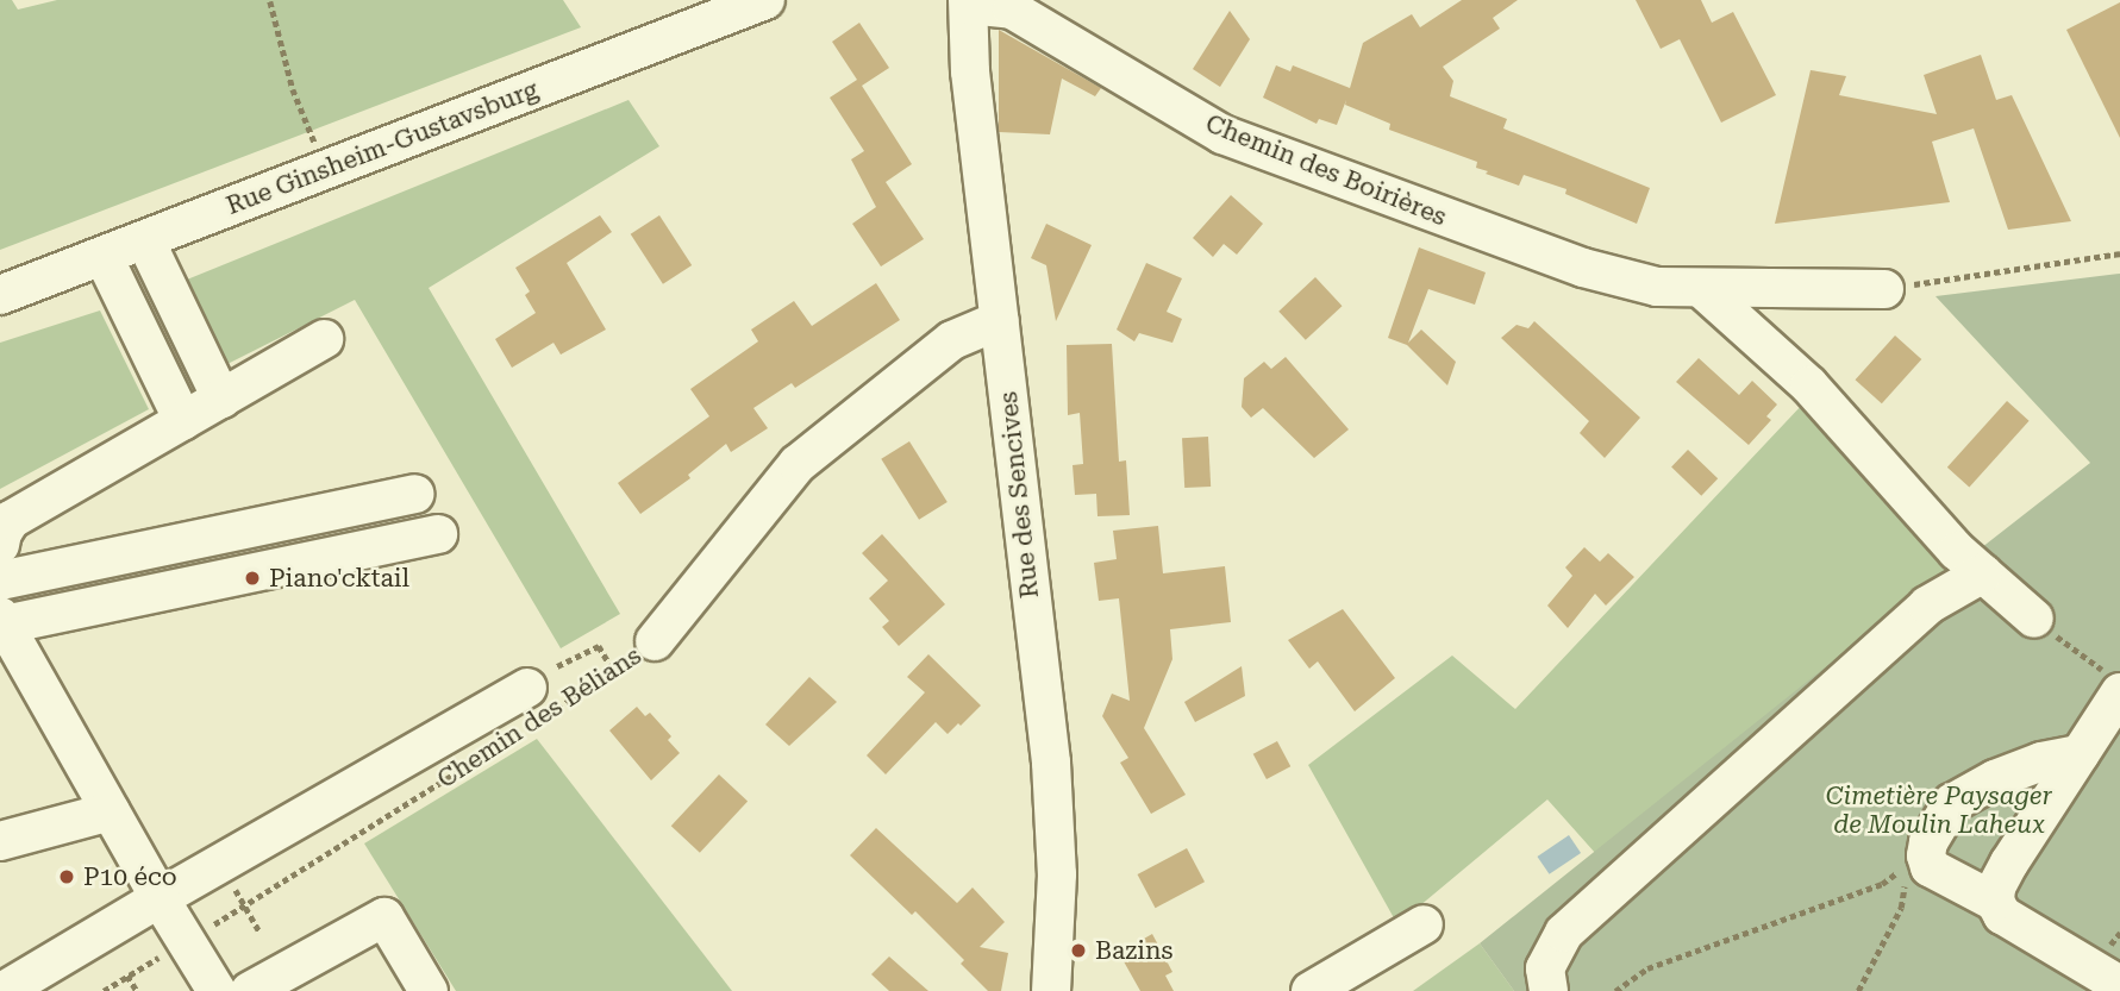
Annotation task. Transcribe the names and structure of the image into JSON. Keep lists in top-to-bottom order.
{
  "streets": {
    "street": [
      "Rue Ginsheim-Gustavsburg",
      "Chemin des Boirières",
      "Rue des Sencives",
      "Chemin des Bélians"
    ]
  },
  "crossings": [
    ["Chemin des Boirières", "Rue des Sencives"],
    ["Rue des Sencives", "Chemin des Bélians"]
  ],
  "parks": ["Cimetière Paysager de Moulin Laheux"],
  "places": ["Piano'cktail", "P10 éco", "Bazins"]
}
